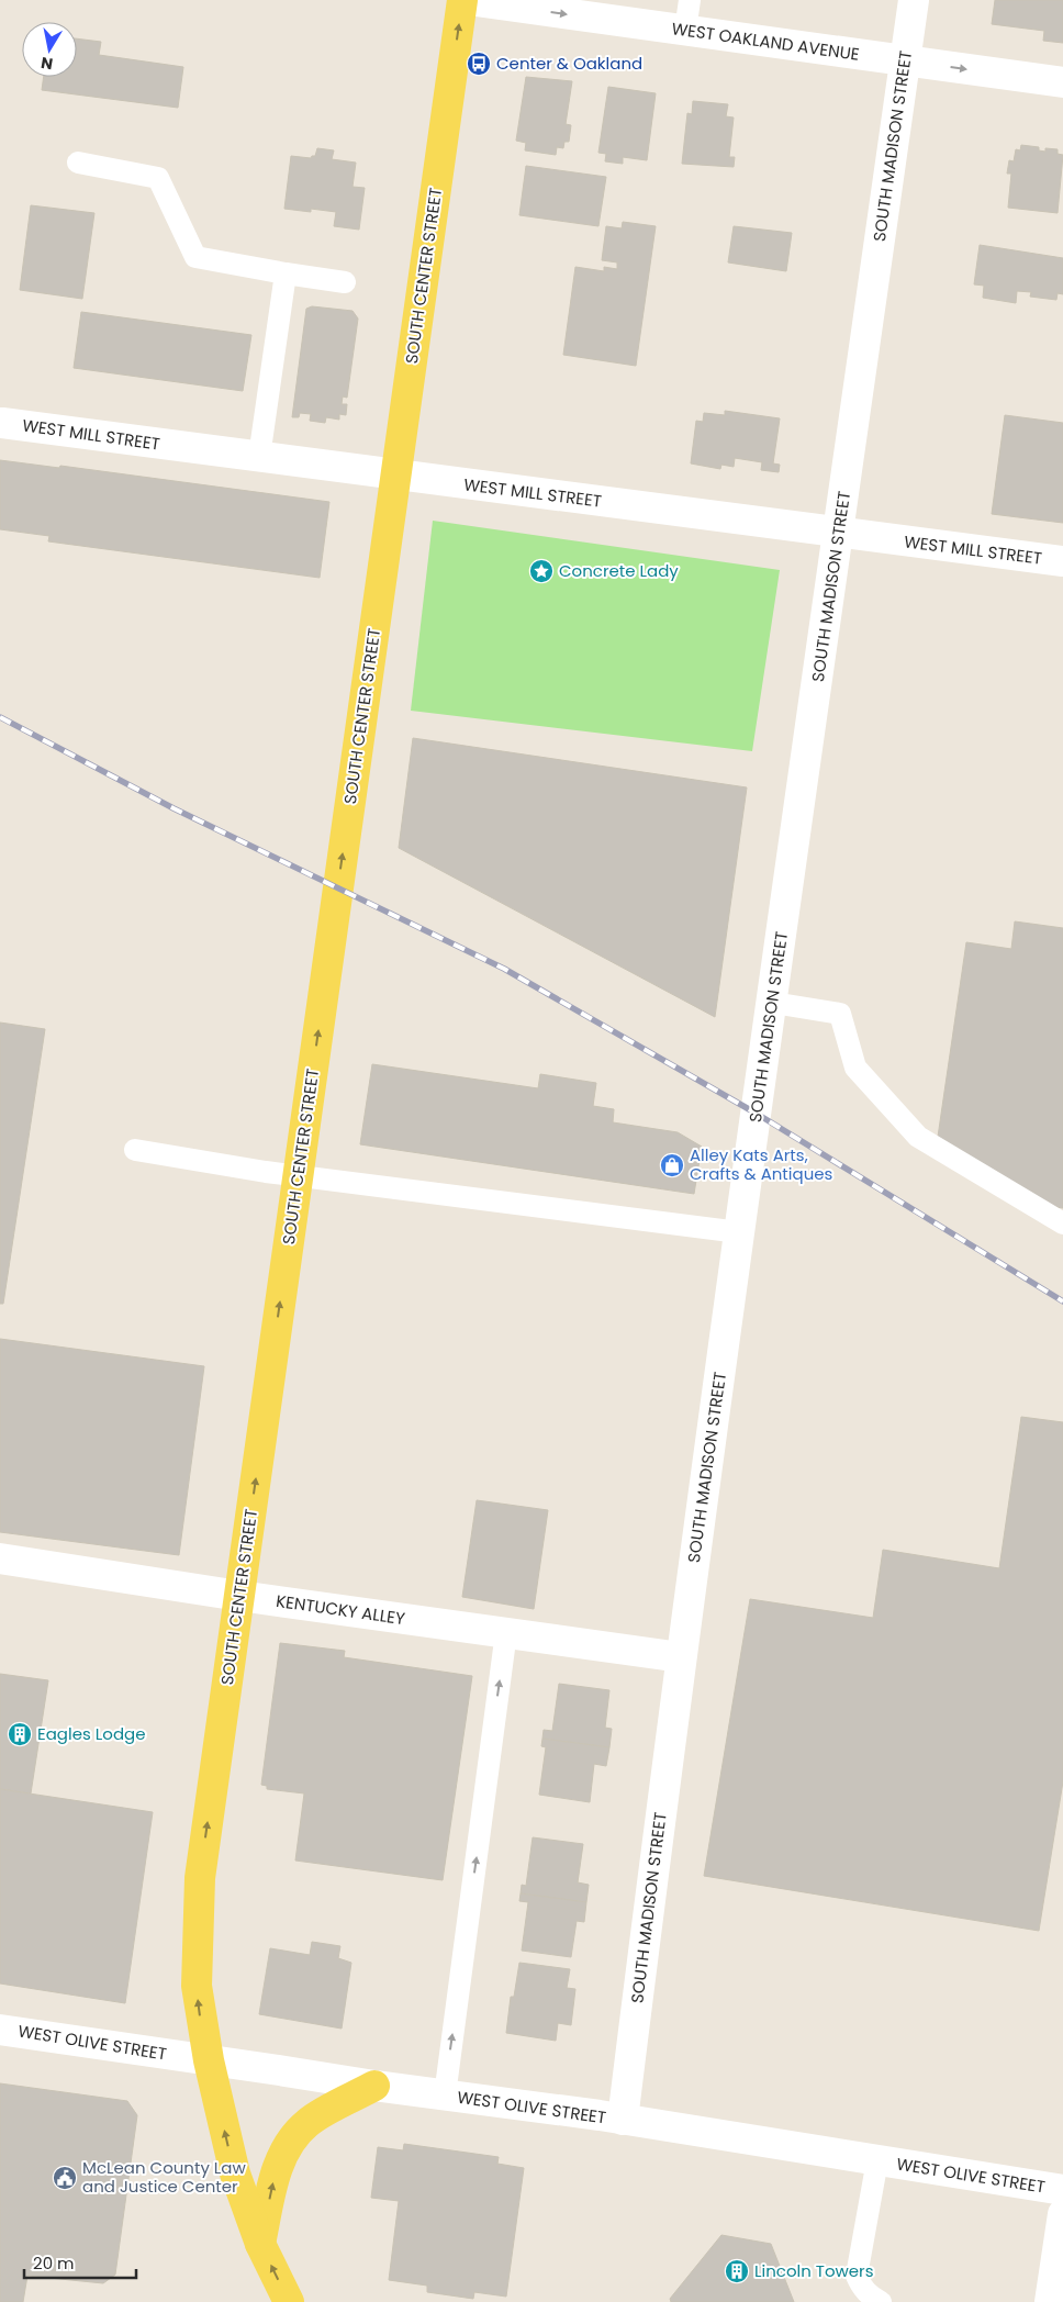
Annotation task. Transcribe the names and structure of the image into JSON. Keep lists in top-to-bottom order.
{
  "streets": {
    "main road": ["SOUTH CENTER STREET"],
    "street": [
      "WEST OAKLAND AVENUE",
      "SOUTH MADISON STREET",
      "WEST MILL STREET",
      "KENTUCKY ALLEY",
      "WEST OLIVE STREET"
    ]
  },
  "crossings": [
    ["WEST OAKLAND AVENUE", "SOUTH MADISON STREET"],
    ["SOUTH MADISON STREET", "WEST MILL STREET"],
    ["SOUTH MADISON STREET", "KENTUCKY ALLEY"],
    ["SOUTH MADISON STREET", "WEST OLIVE STREET"],
    ["SOUTH CENTER STREET", "KENTUCKY ALLEY"],
    ["SOUTH CENTER STREET", "WEST OLIVE STREET"]
  ],
  "one_way": ["WEST OAKLAND AVENUE", "SOUTH CENTER STREET"],
  "places": {
    "bus stop": ["Center & Oakland"],
    "place": ["Concrete Lady"],
    "shop": ["Alley Kats Arts, Crafts & Antiques"],
    "building": ["Eagles Lodge", "Lincoln Towers"],
    "public building": ["McLean County Law and Justice Center"]
  },
  "scale_bar": "20 m",
  "north": "bottom"
}
